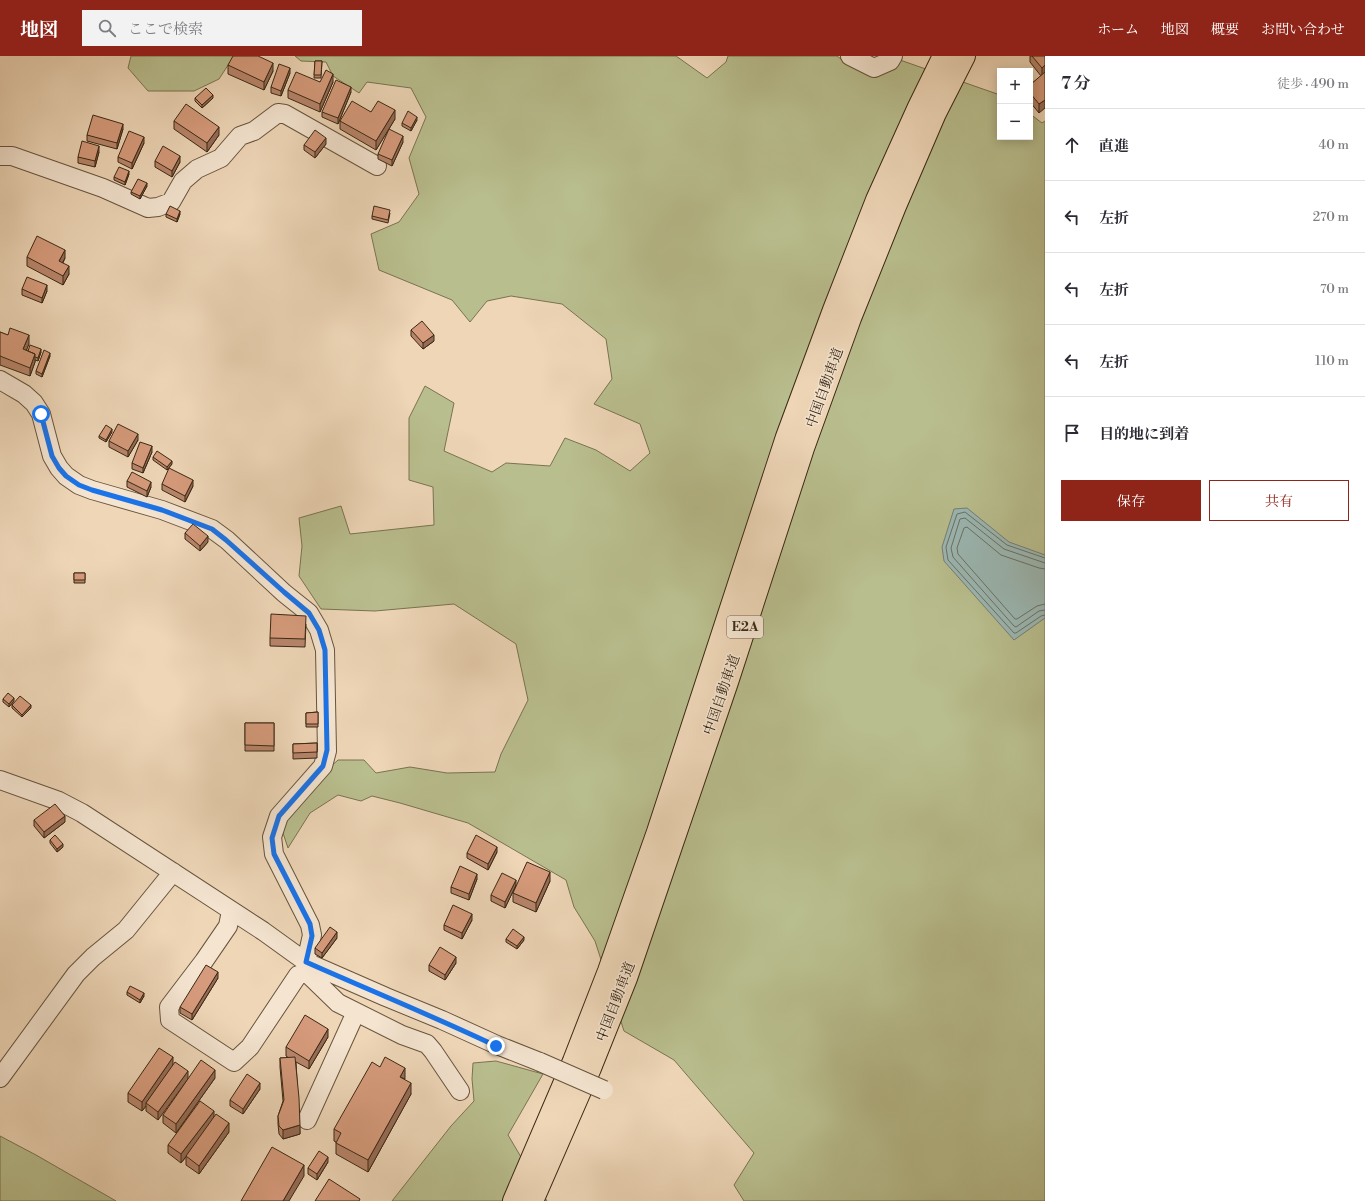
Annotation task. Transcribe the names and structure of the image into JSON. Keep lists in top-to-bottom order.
{
  "streets": {
    "highway": ["中国自動車道", "E2A"]
  },
  "page": {
    "header": "地図",
    "search": "ここで検索",
    "nav": [
      "ホーム",
      "地図",
      "概要",
      "お問い合わせ"
    ],
    "heading": ["7 分", "徒歩 · 490 m"],
    "map_buttons": ["+", "−"],
    "list": [
      ["直進", "40 m"],
      ["左折", "270 m"],
      ["左折", "70 m"],
      ["左折", "110 m"],
      "目的地に到着"
    ],
    "buttons": ["保存", "共有"]
  }
}
